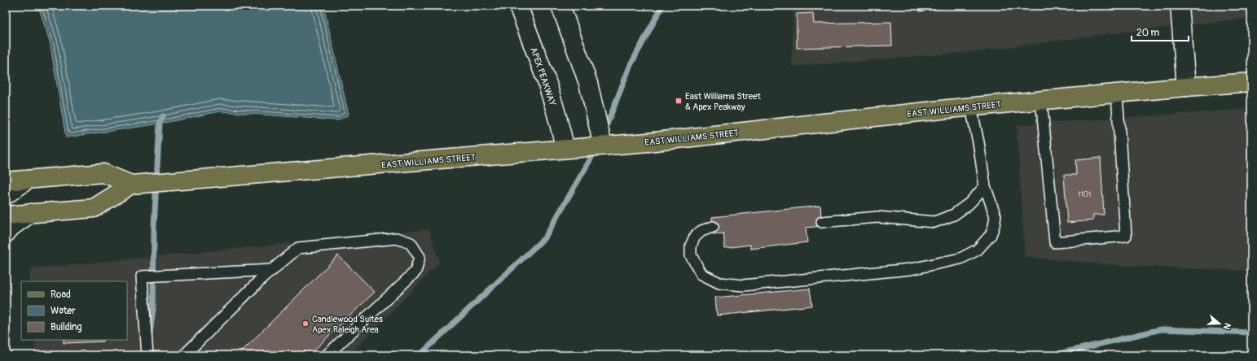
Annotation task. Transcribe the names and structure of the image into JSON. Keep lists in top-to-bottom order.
{
  "streets": {
    "main road": ["APEX PEAKWAY", "EAST WILLIAMS STREET"]
  },
  "crossings": [
    ["APEX PEAKWAY", "EAST WILLIAMS STREET"]
  ],
  "places": {
    "transit": ["East Williams Street & Apex Peakway"],
    "other": ["Candlewood Suites Apex Raleigh Area"]
  },
  "house_numbers": ["1101"],
  "legend": ["Road", "Water", "Building"],
  "scale_bar": "20 m",
  "north": "right"
}
